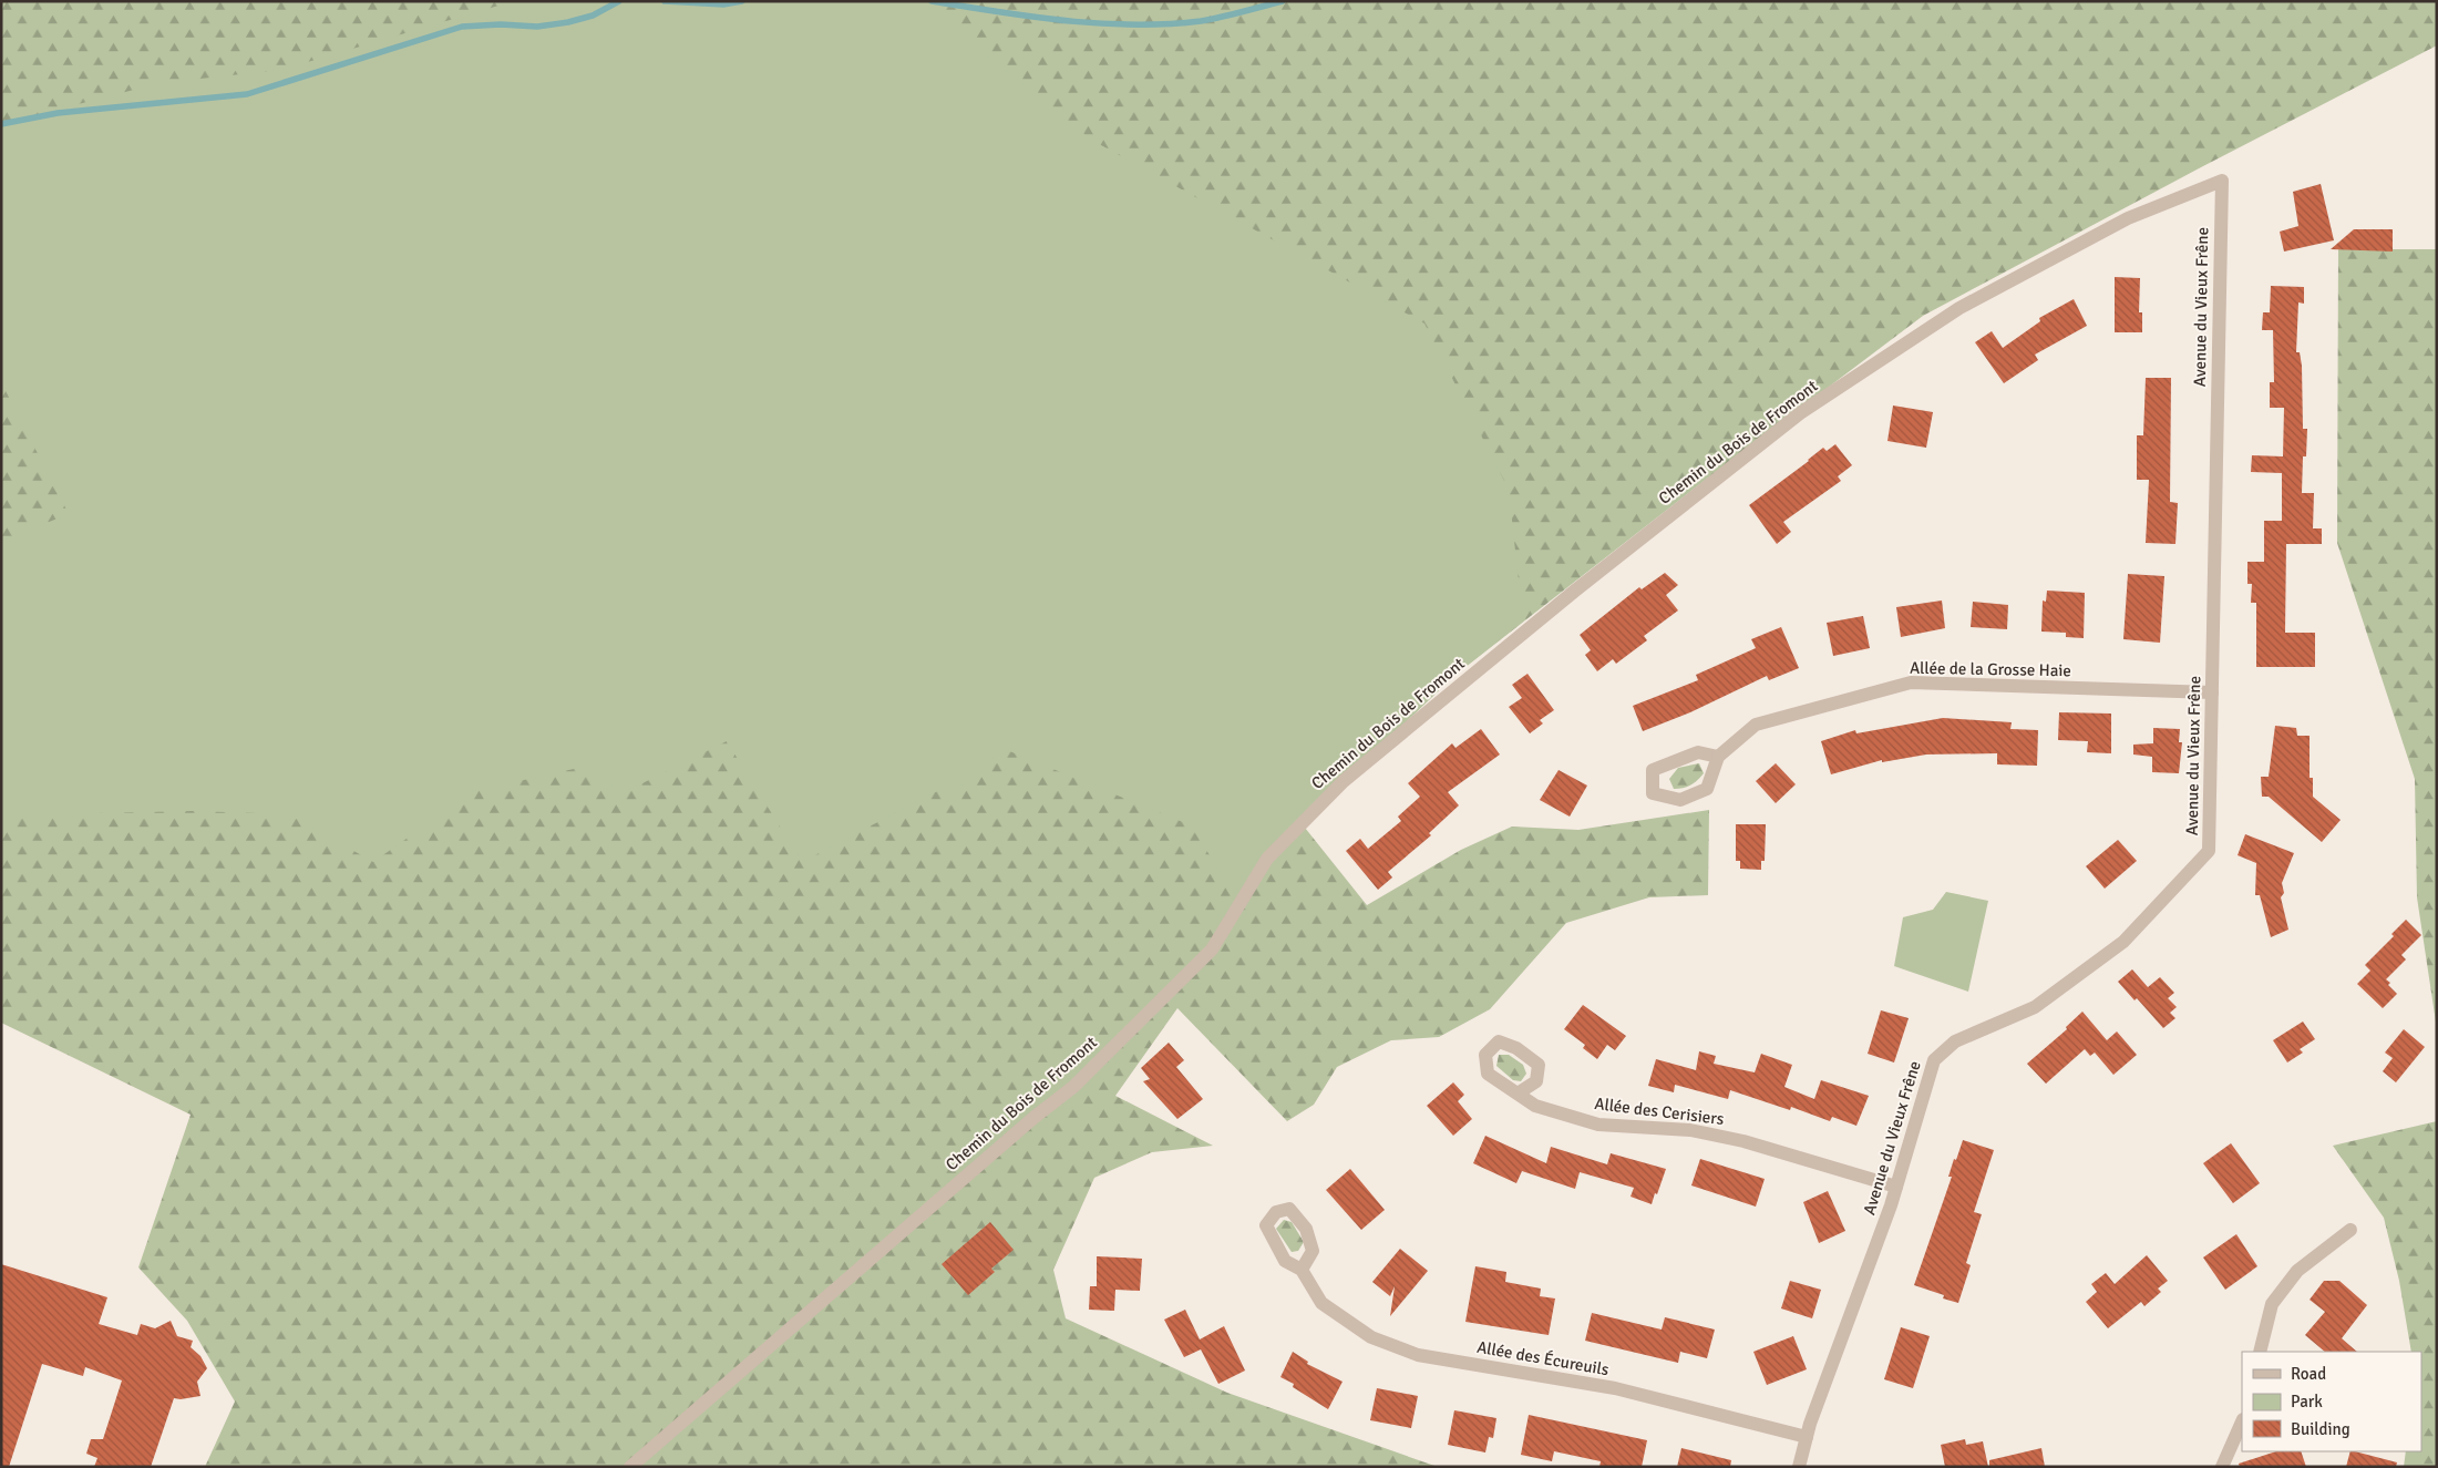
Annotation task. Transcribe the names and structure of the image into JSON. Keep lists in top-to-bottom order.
{
  "streets": {
    "street": [
      "Avenue du Vieux Frêne",
      "Chemin du Bois de Fromont",
      "Allée de la Grosse Haie",
      "Allée des Cerisiers",
      "Allée des Écureuils"
    ]
  },
  "crossings": [
    ["Avenue du Vieux Frêne", "Chemin du Bois de Fromont"],
    ["Avenue du Vieux Frêne", "Allée de la Grosse Haie"],
    ["Avenue du Vieux Frêne", "Allée des Cerisiers"],
    ["Avenue du Vieux Frêne", "Allée des Écureuils"]
  ],
  "legend": ["Road", "Park", "Building"]
}
